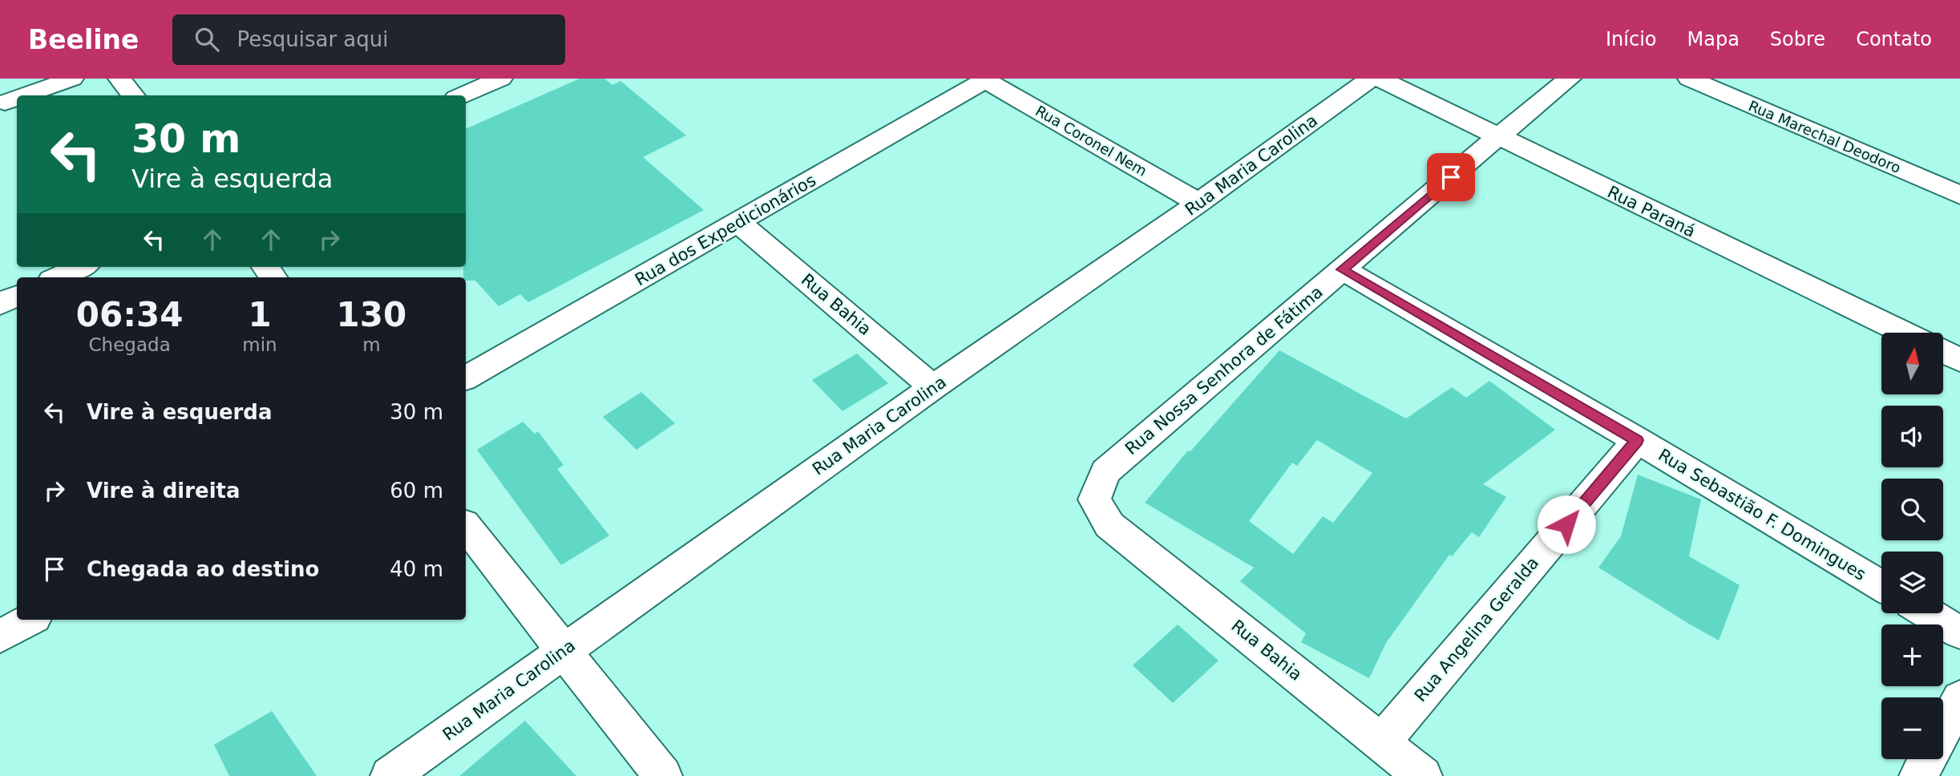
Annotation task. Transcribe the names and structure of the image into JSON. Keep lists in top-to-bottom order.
{
  "streets": {
    "street": [
      "Rua Marechal Deodoro",
      "Rua Coronel Nem",
      "Rua Maria Carolina",
      "Rua Paraná",
      "Rua dos Expedicionários",
      "Rua Bahia",
      "Rua Nossa Senhora de Fátima",
      "Rua Sebastião F. Domingues",
      "Rua Angelina Geralda"
    ]
  },
  "crossings": [
    ["Rua Coronel Nem", "Rua Maria Carolina"],
    ["Rua Coronel Nem", "Rua dos Expedicionários"],
    ["Rua Maria Carolina", "Rua Bahia"],
    ["Rua Paraná", "Rua Nossa Senhora de Fátima"],
    ["Rua dos Expedicionários", "Rua Bahia"],
    ["Rua Bahia", "Rua Nossa Senhora de Fátima"],
    ["Rua Bahia", "Rua Angelina Geralda"],
    ["Rua Nossa Senhora de Fátima", "Rua Sebastião F. Domingues"],
    ["Rua Sebastião F. Domingues", "Rua Angelina Geralda"]
  ],
  "north": "top",
  "page": {
    "header": "Beeline",
    "search": "Pesquisar aqui",
    "nav": [
      "Início",
      "Mapa",
      "Sobre",
      "Contato"
    ],
    "turn": ["30 m", "Vire à esquerda"],
    "eta": [
      "06:34",
      "Chegada",
      "1",
      "min",
      "130",
      "m"
    ],
    "map_buttons": ["+", "−"],
    "list": [
      {
        "name": "Vire à esquerda",
        "value": "30 m"
      },
      {
        "name": "Vire à direita",
        "value": "60 m"
      },
      {
        "name": "Chegada ao destino",
        "value": "40 m"
      }
    ]
  }
}
